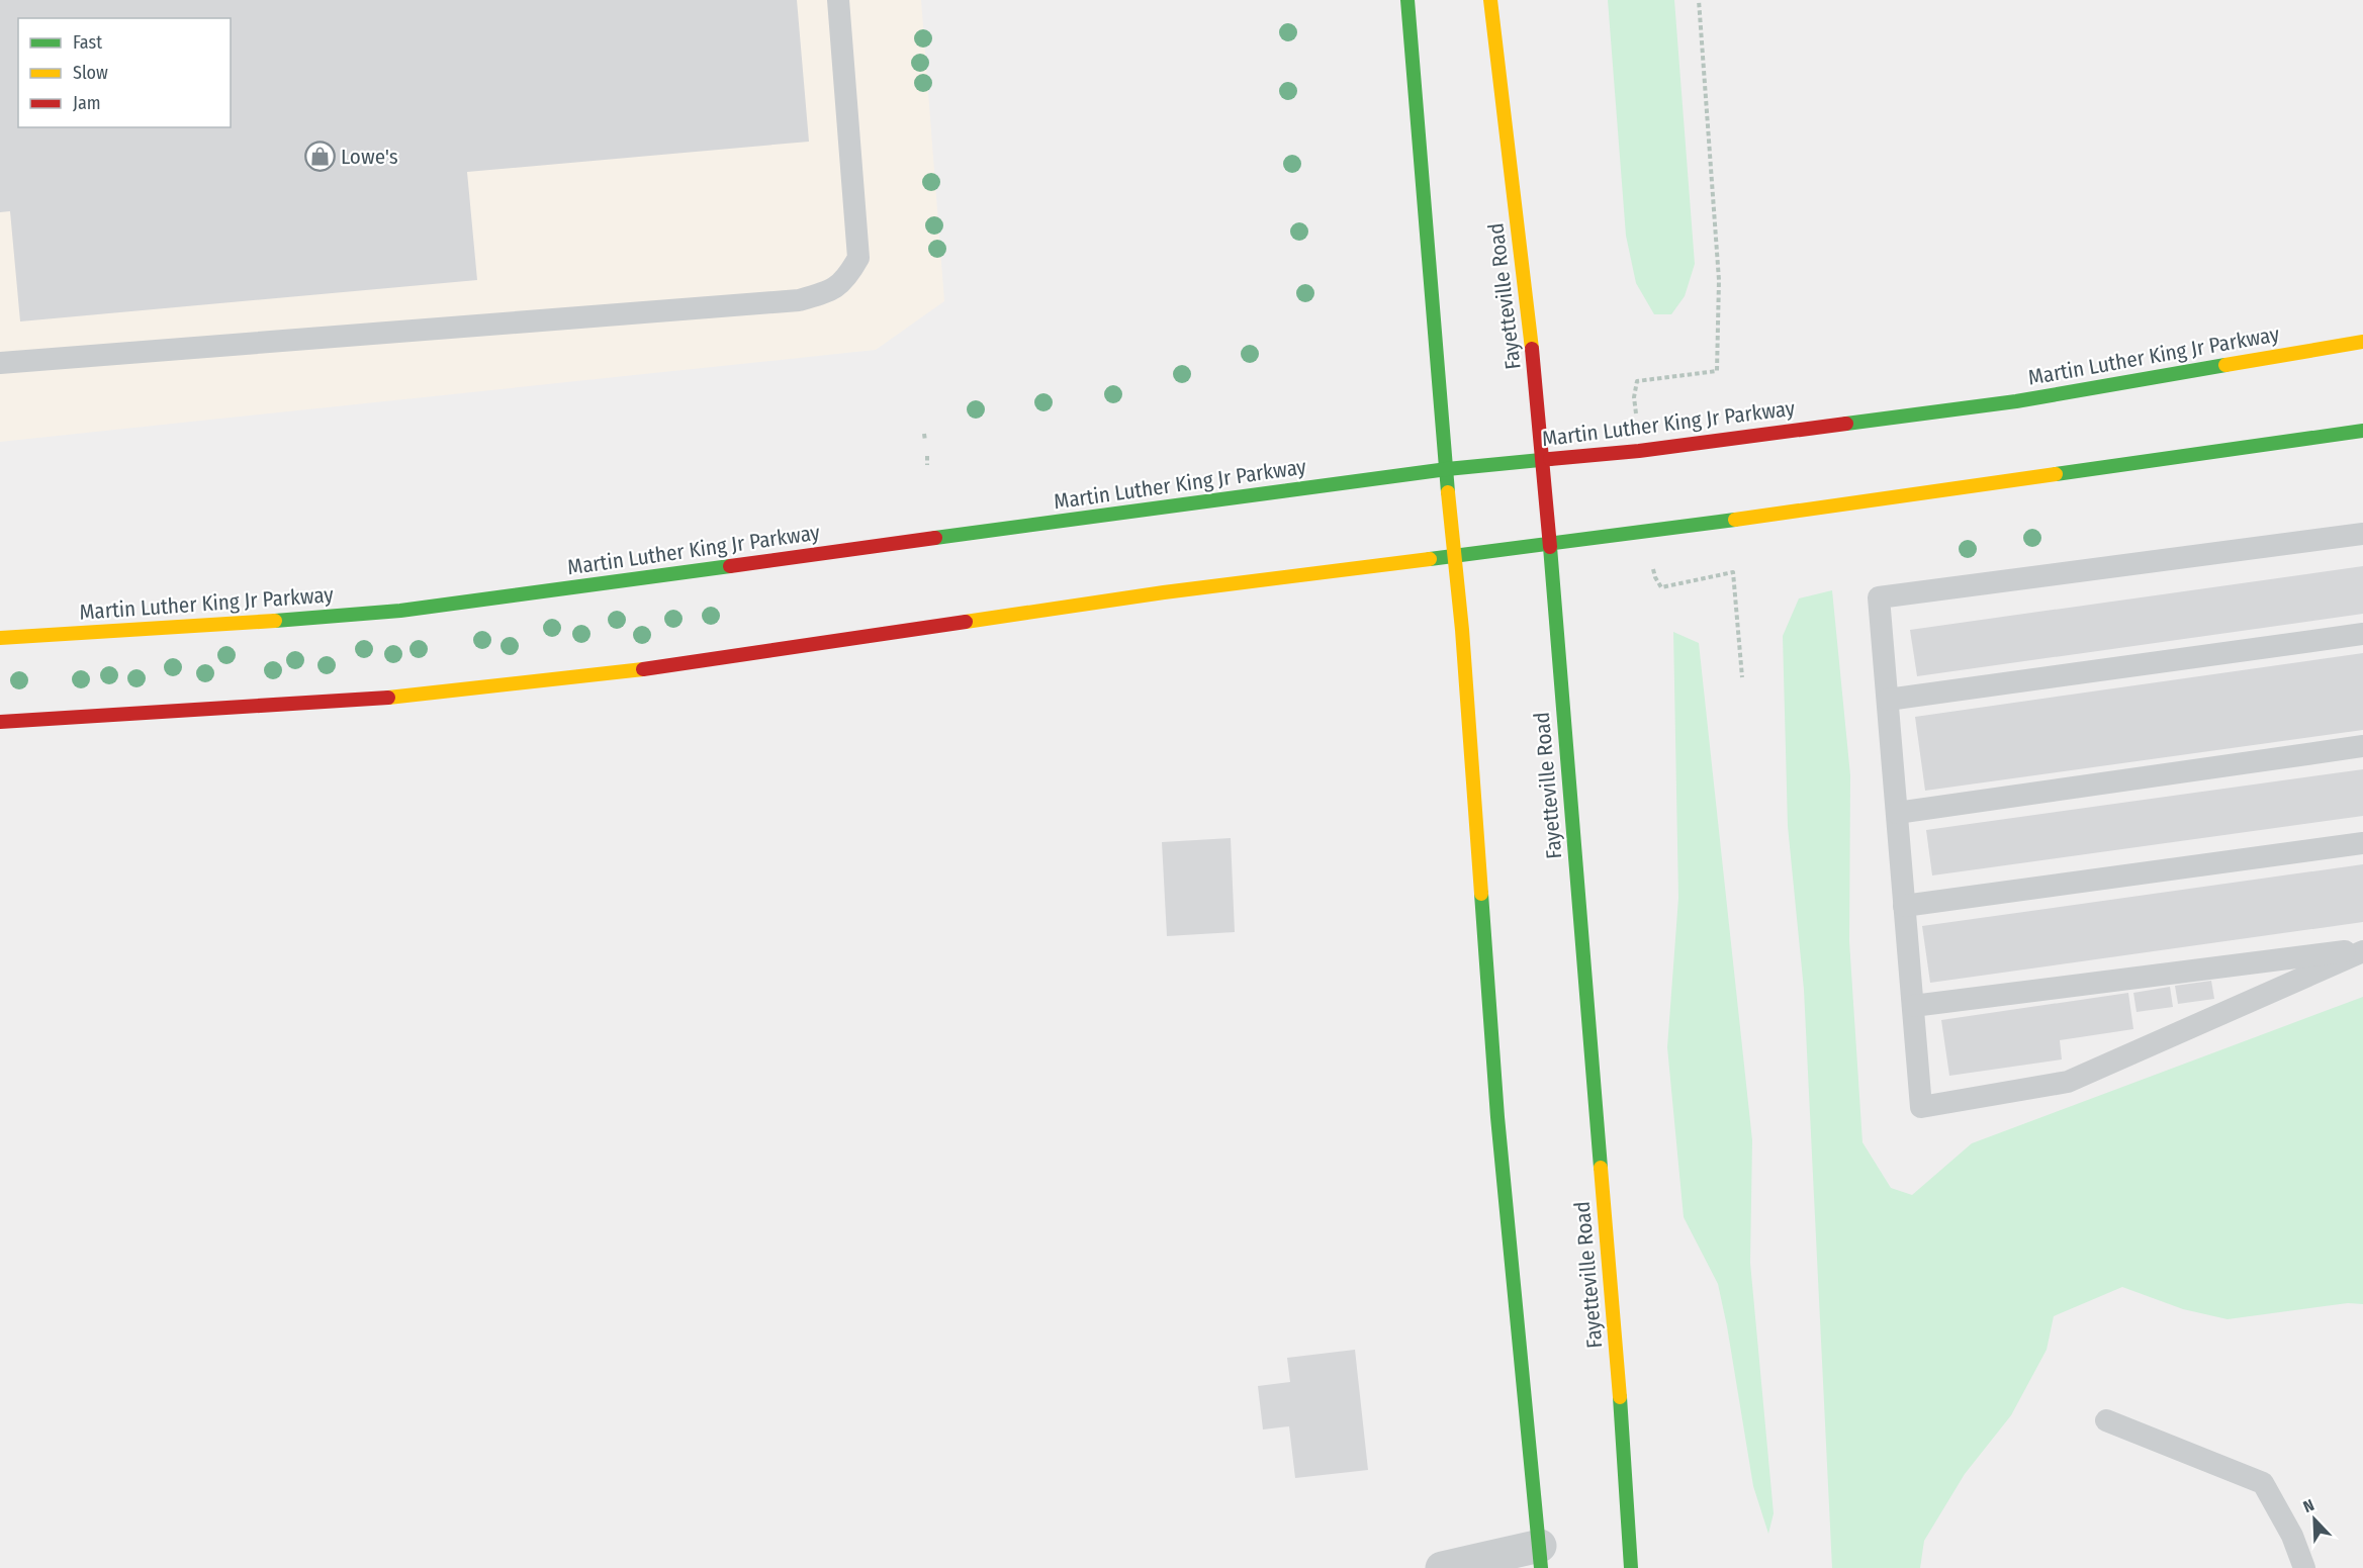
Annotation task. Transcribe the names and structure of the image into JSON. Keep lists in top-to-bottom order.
{
  "streets": {
    "main road": ["Fayetteville Road", "Martin Luther King Jr Parkway"]
  },
  "crossings": [
    ["Fayetteville Road", "Martin Luther King Jr Parkway"]
  ],
  "places": {
    "shop": ["Lowe's"]
  },
  "legend": ["Fast", "Slow", "Jam"],
  "north": "top left"
}
